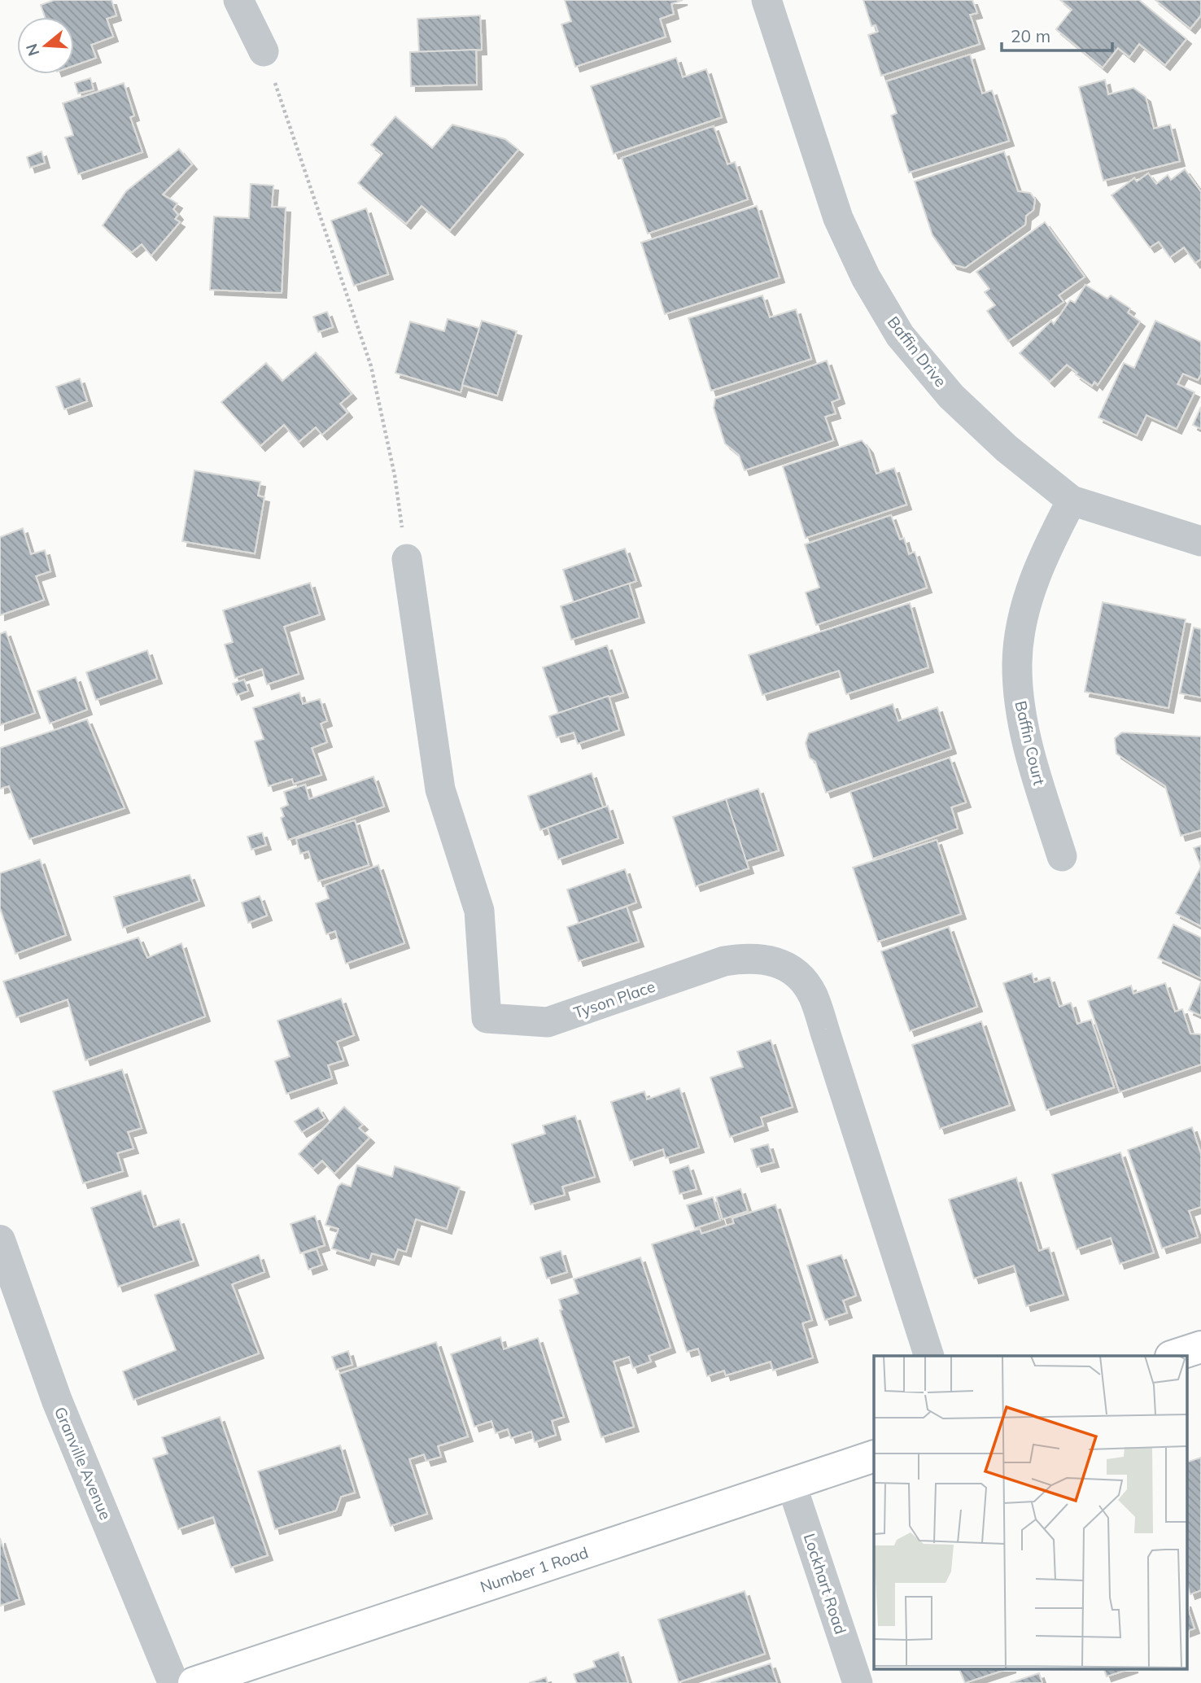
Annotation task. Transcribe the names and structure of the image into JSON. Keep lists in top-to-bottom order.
{
  "streets": {
    "main road": ["Number 1 Road"],
    "street": [
      "Baffin Drive",
      "Baffin Court",
      "Tyson Place",
      "Granville Avenue",
      "Lockhart Road"
    ]
  },
  "crossings": [
    ["Baffin Drive", "Baffin Court"],
    ["Number 1 Road", "Lockhart Road"]
  ],
  "scale_bar": "20 m",
  "north": "left"
}
